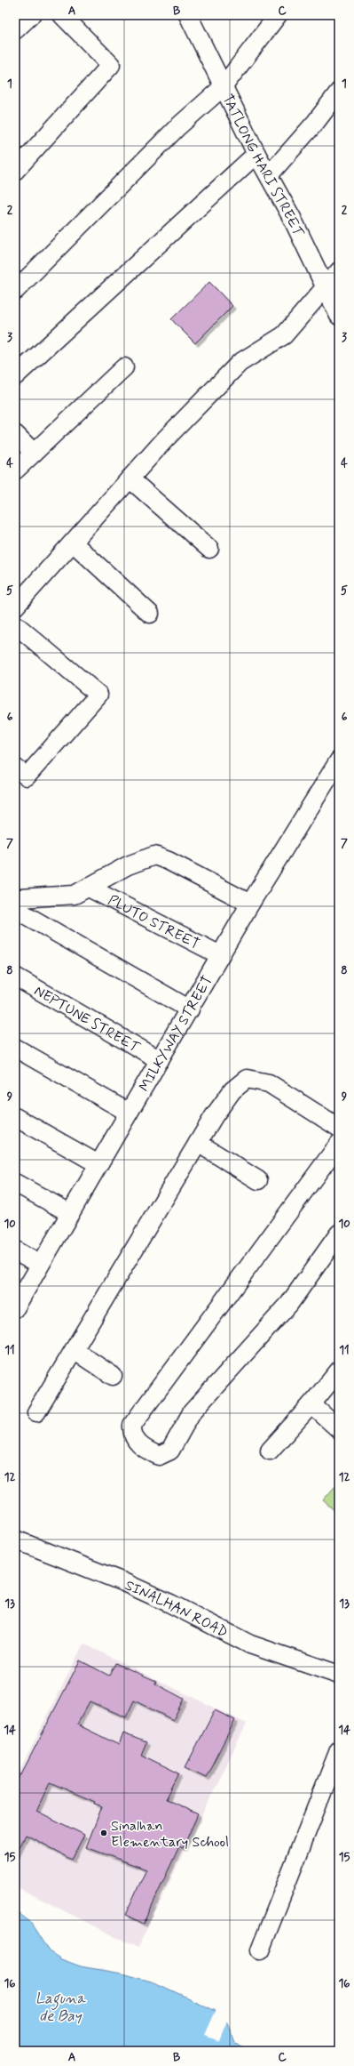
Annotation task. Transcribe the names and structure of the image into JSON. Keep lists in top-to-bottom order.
{
  "streets": {
    "street": [
      "TATLONG HARI STREET",
      "PLUTO STREET",
      "NEPTUNE STREET",
      "MILKYWAY STREET",
      "SINALHAN ROAD"
    ]
  },
  "crossings": [
    ["PLUTO STREET", "MILKYWAY STREET"],
    ["NEPTUNE STREET", "MILKYWAY STREET"]
  ],
  "water": ["Laguna de Bay"],
  "places": ["Sinalhan Elementary School"],
  "grid": {
    "columns": ["A", "B", "C"],
    "rows": [
      "1",
      "2",
      "3",
      "4",
      "5",
      "6",
      "7",
      "8",
      "9",
      "10",
      "11",
      "12",
      "13",
      "14",
      "15",
      "16"
    ]
  }
}
